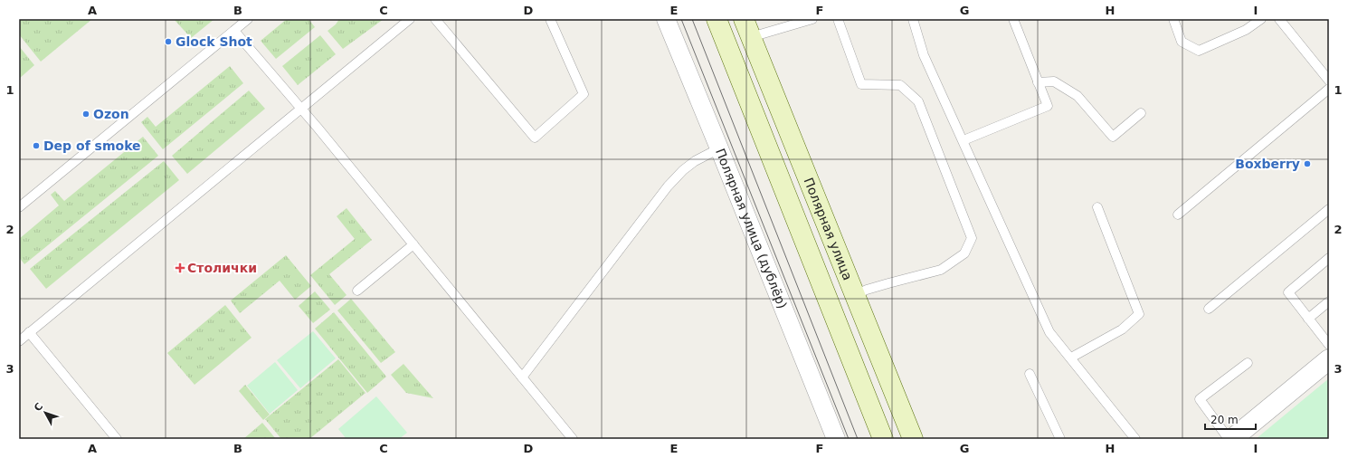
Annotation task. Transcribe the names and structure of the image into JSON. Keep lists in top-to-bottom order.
{
  "streets": {
    "main road": ["Полярная улица"],
    "street": ["Полярная улица (дублёр)"]
  },
  "places": {
    "other": [
      "Glock Shot",
      "Ozon",
      "Dep of smoke",
      "Boxberry"
    ],
    "health": ["Столички"]
  },
  "scale_bar": "20 m",
  "north": "top left",
  "grid": {
    "columns": [
      "A",
      "B",
      "C",
      "D",
      "E",
      "F",
      "G",
      "H",
      "I"
    ],
    "rows": ["1", "2", "3"]
  }
}
